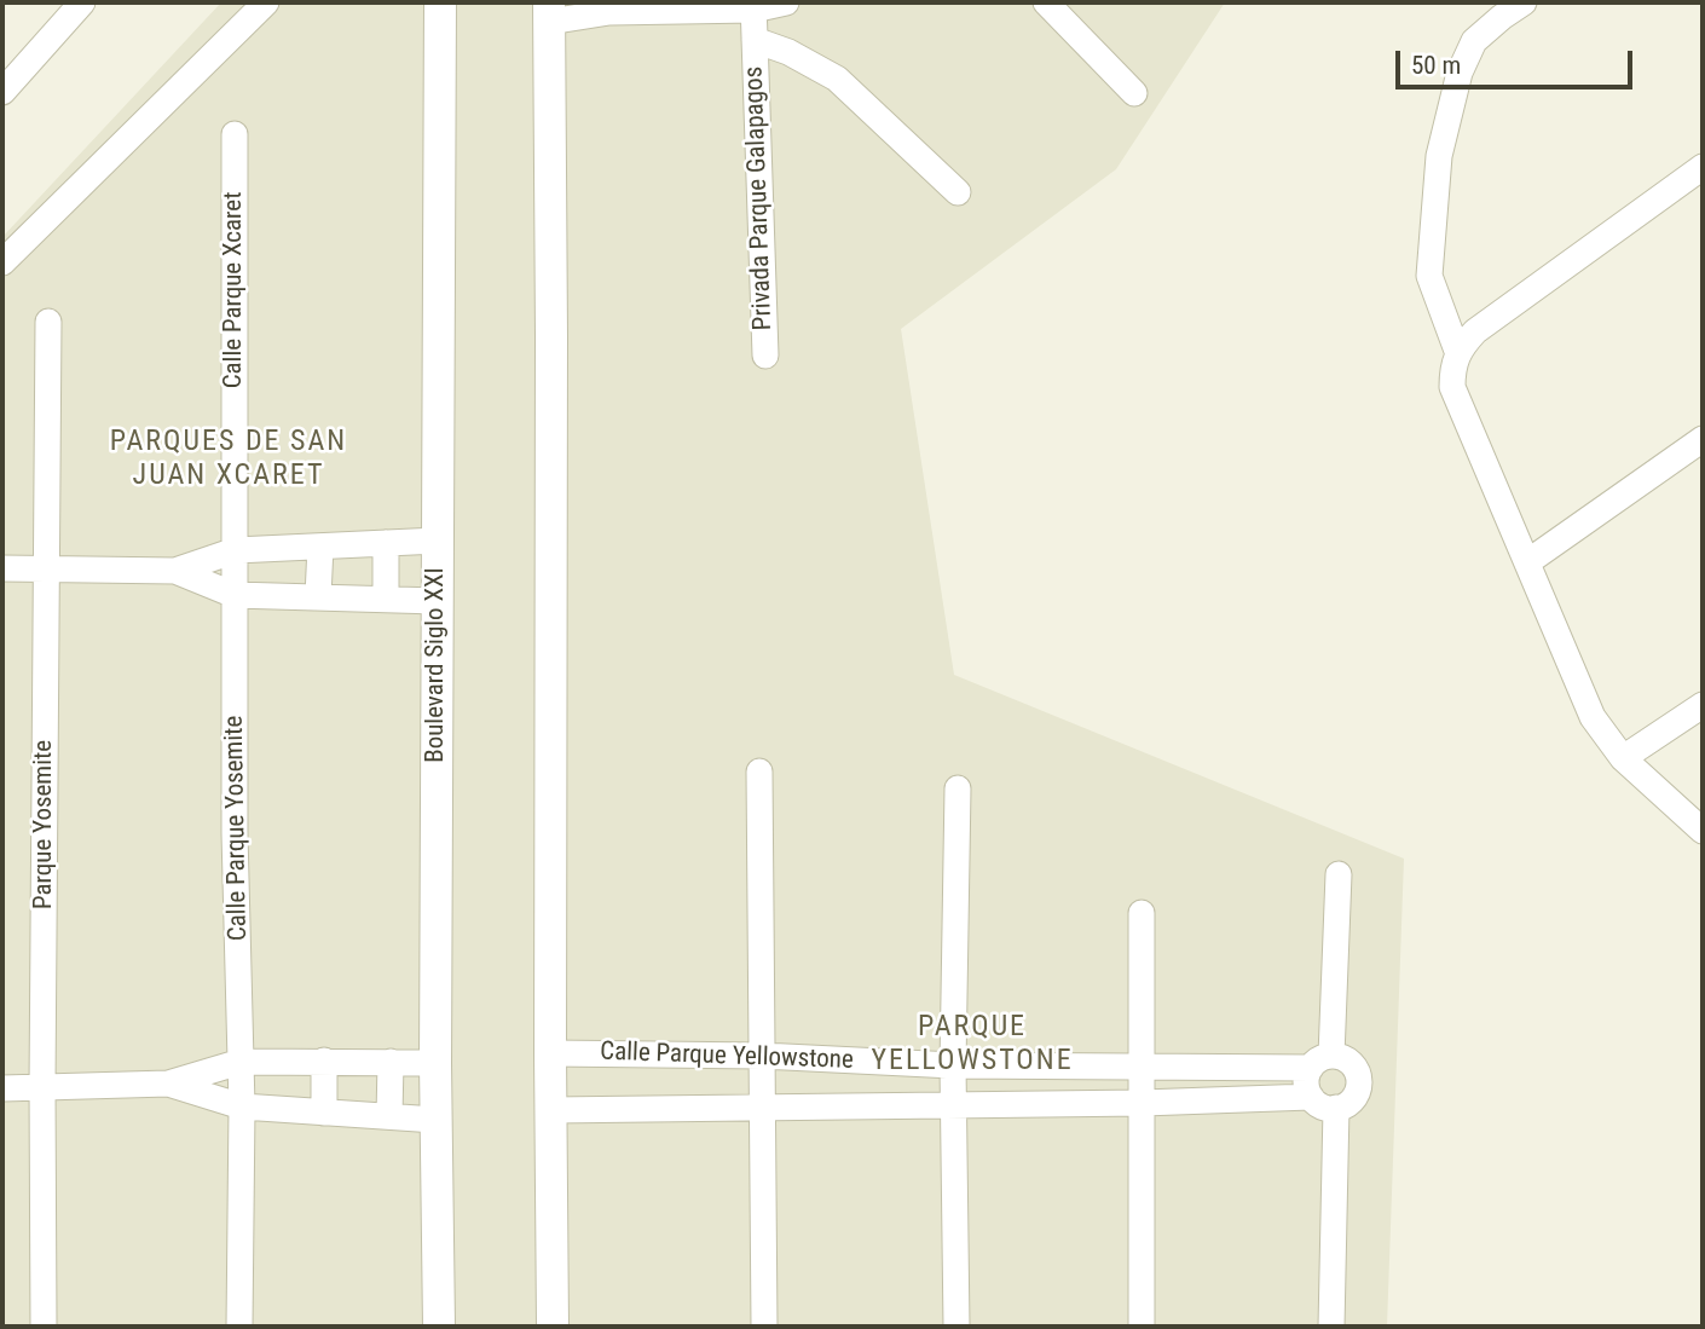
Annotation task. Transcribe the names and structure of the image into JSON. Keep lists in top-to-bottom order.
{
  "streets": {
    "street": [
      "Privada Parque Galapagos",
      "Calle Parque Xcaret",
      "Boulevard Siglo XXI",
      "Parque Yosemite",
      "Calle Parque Yosemite",
      "Calle Parque Yellowstone"
    ]
  },
  "crossings": [
    ["Calle Parque Xcaret", "Calle Parque Yosemite"]
  ],
  "districts": ["PARQUES DE SAN JUAN XCARET", "PARQUE YELLOWSTONE"],
  "scale_bar": "50 m"
}
